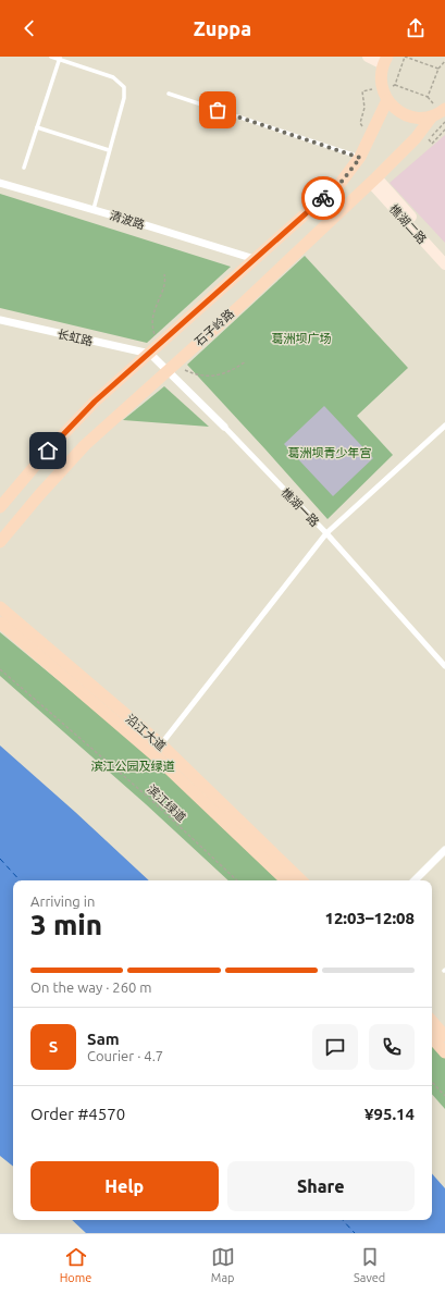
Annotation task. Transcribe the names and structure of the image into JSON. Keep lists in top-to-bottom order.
{
  "streets": {
    "main road": ["樵湖二路", "石子岭路", "沿江大道"],
    "street": ["清波路", "长虹路", "樵湖一路"],
    "path": ["滨江绿道"]
  },
  "crossings": [
    ["清波路", "石子岭路"],
    ["樵湖二路", "石子岭路"],
    ["石子岭路", "长虹路"],
    ["石子岭路", "樵湖一路"],
    ["长虹路", "樵湖一路"]
  ],
  "parks": ["葛洲坝广场", "葛洲坝青少年宫", "滨江公园及绿道"],
  "page": {
    "header": "Zuppa",
    "heading": ["3 min", "Arriving in", "12:03–12:08"],
    "panel": [
      "Sam",
      "Courier · 4.7",
      "Order #4570",
      "¥95.14"
    ],
    "bar": "On the way · 260 m",
    "round": "S",
    "buttons": ["Help", "Share"],
    "tabs": ["Home", "Map", "Saved"]
  }
}
